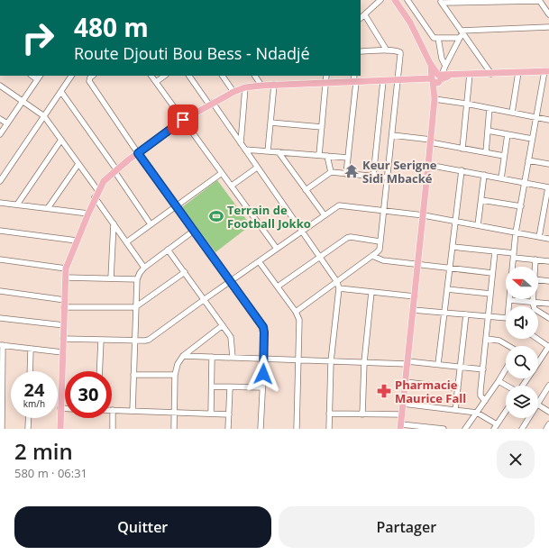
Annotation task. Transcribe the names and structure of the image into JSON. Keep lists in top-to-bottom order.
{
  "places": {
    "temple": ["Keur Serigne Sidi Mbacké"],
    "sports": ["Terrain de Football Jokko"],
    "pharmacy": ["Pharmacie Maurice Fall"]
  },
  "north": "left",
  "page": {
    "turn": ["480 m", "Route Djouti Bou Bess - Ndadjé"],
    "speed": "24 km/h",
    "limit": "30",
    "heading": ["2 min", "580 m · 06:31"],
    "buttons": ["Quitter", "Partager"]
  }
}
